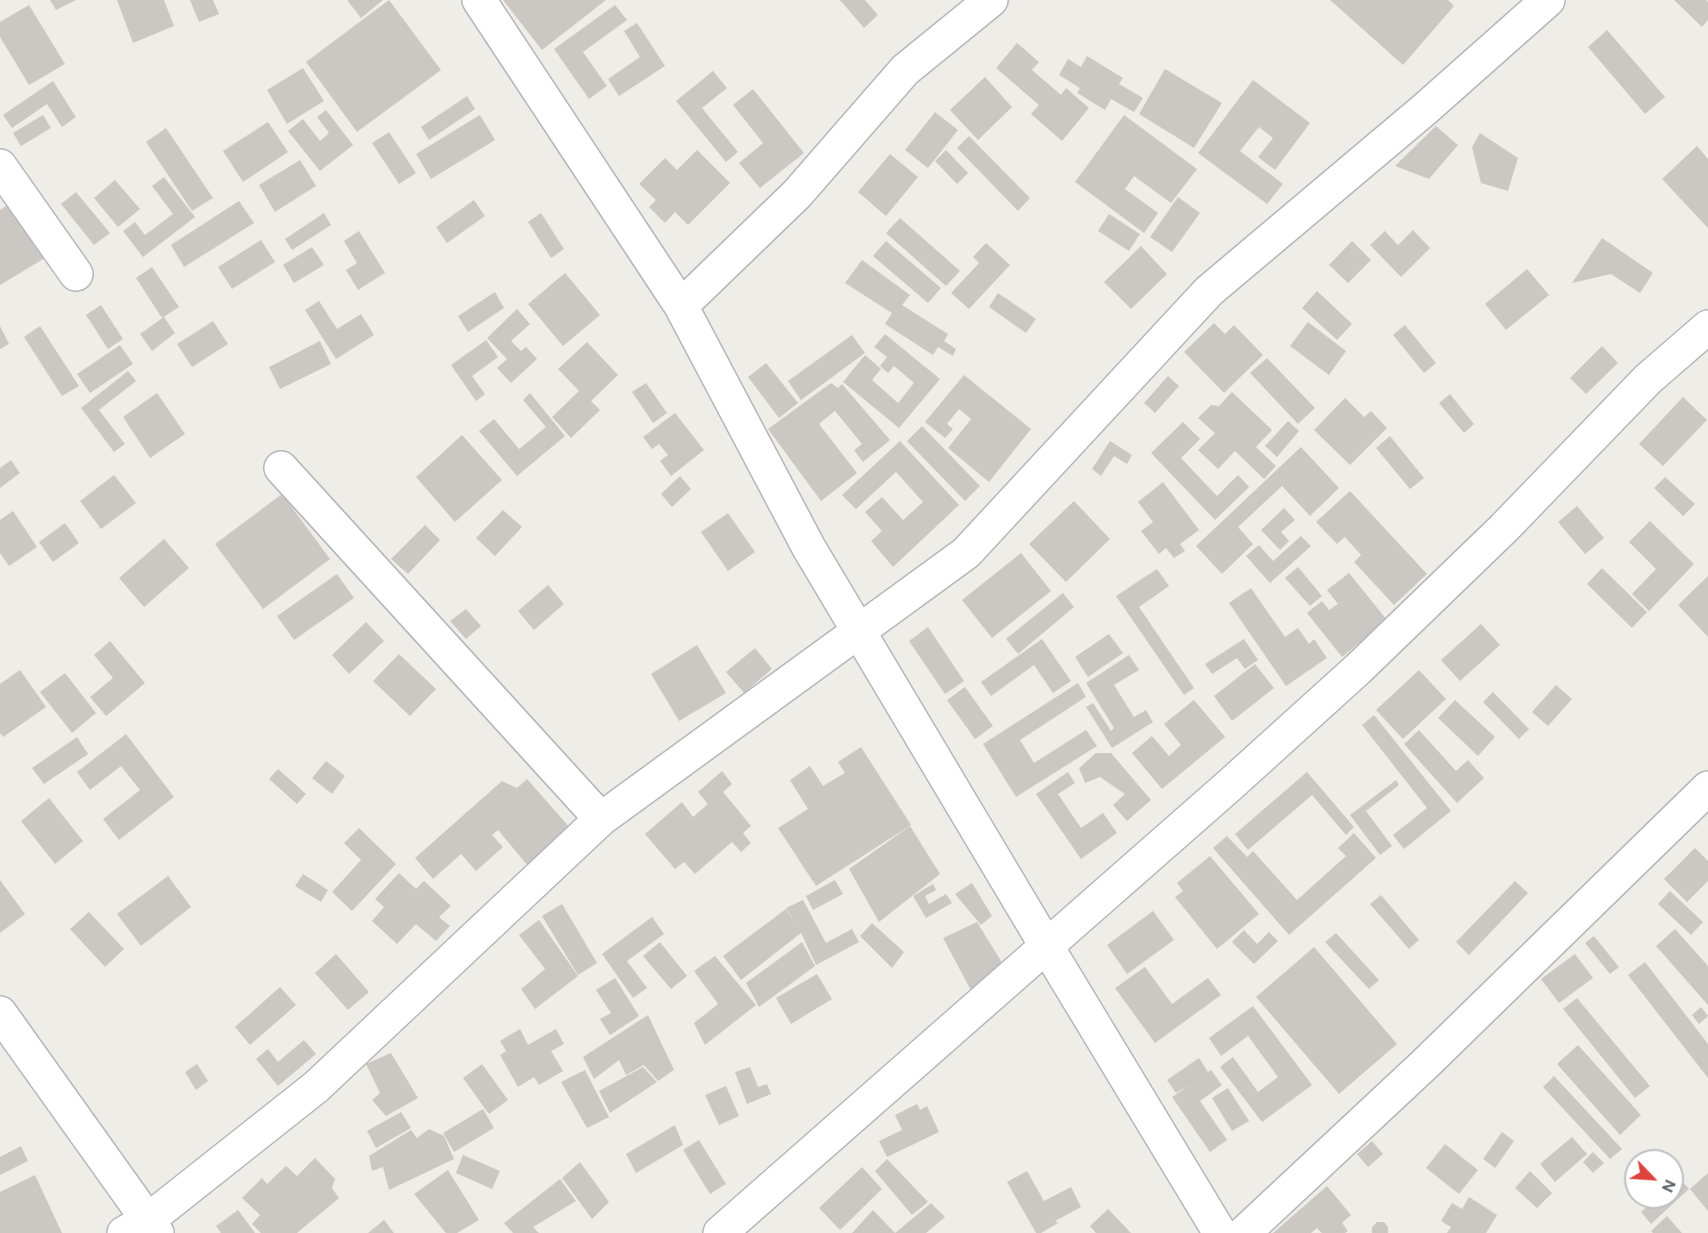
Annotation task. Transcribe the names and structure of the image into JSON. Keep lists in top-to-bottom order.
{
  "north": "bottom right"
}
